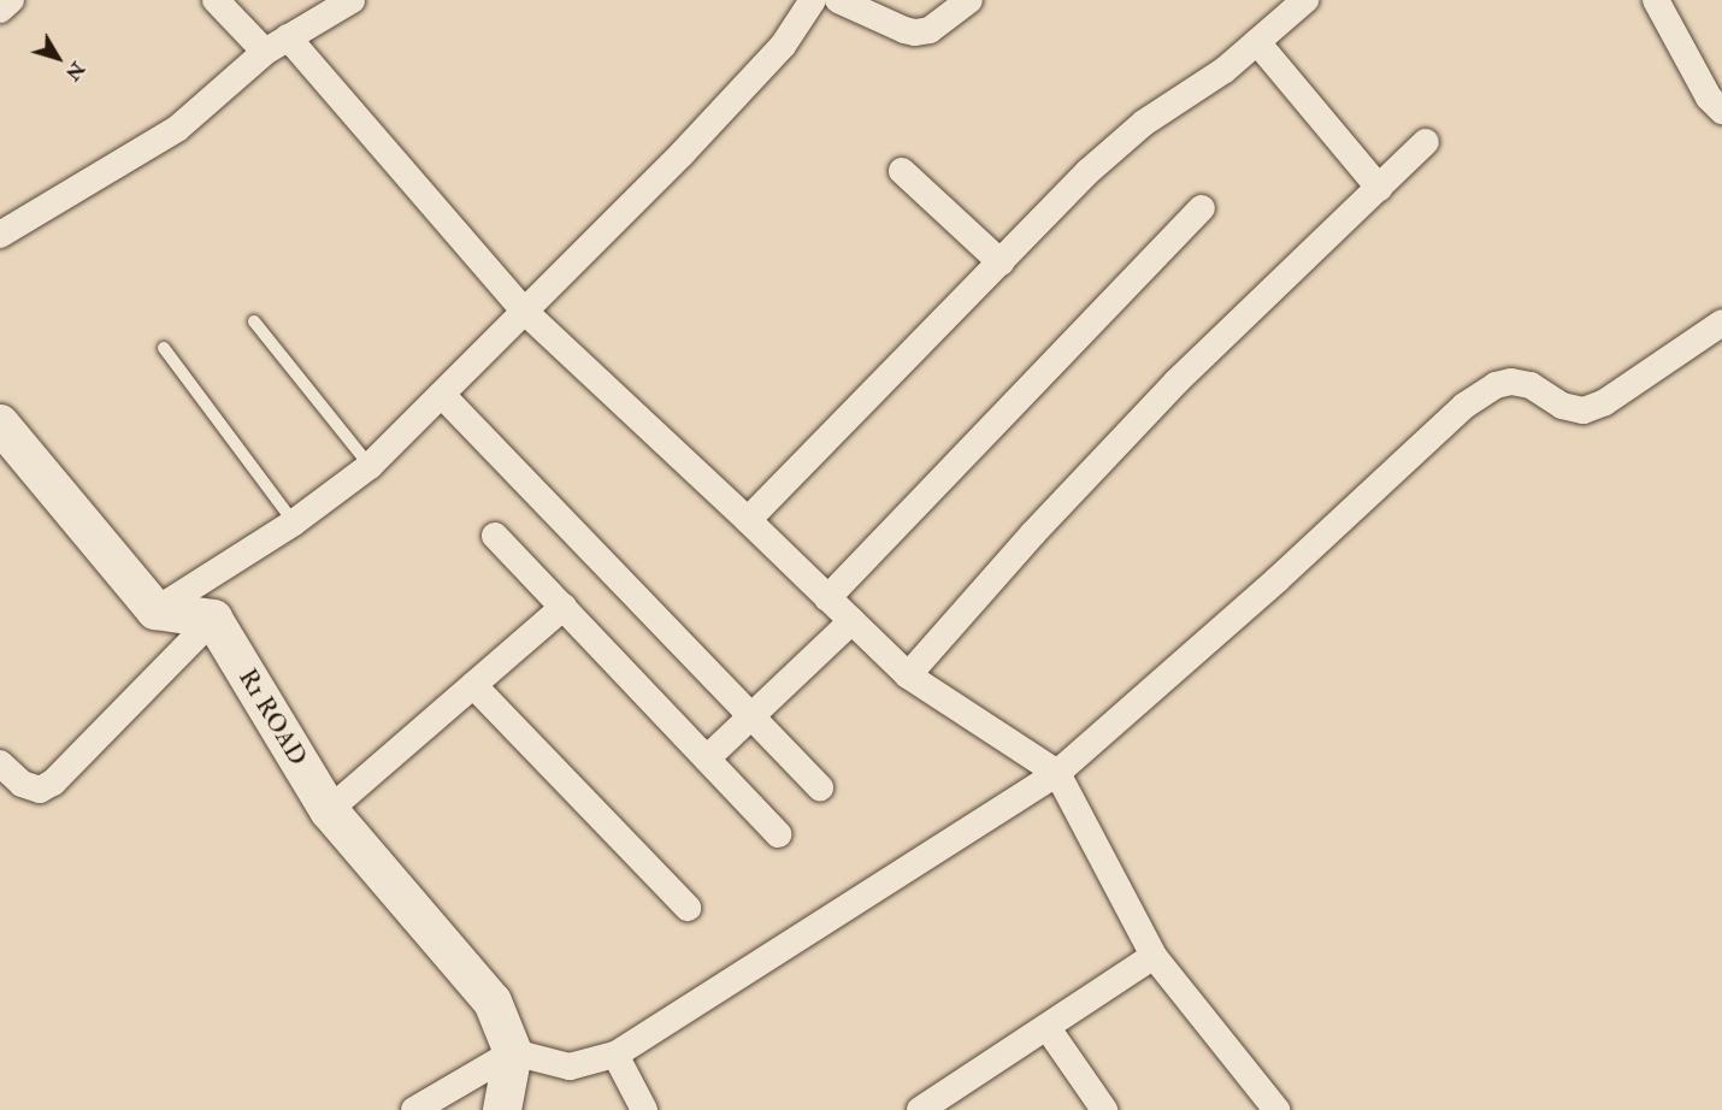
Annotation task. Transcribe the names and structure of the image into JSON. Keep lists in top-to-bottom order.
{
  "streets": {
    "main road": ["R1 ROAD"]
  },
  "north": "bottom right"
}
